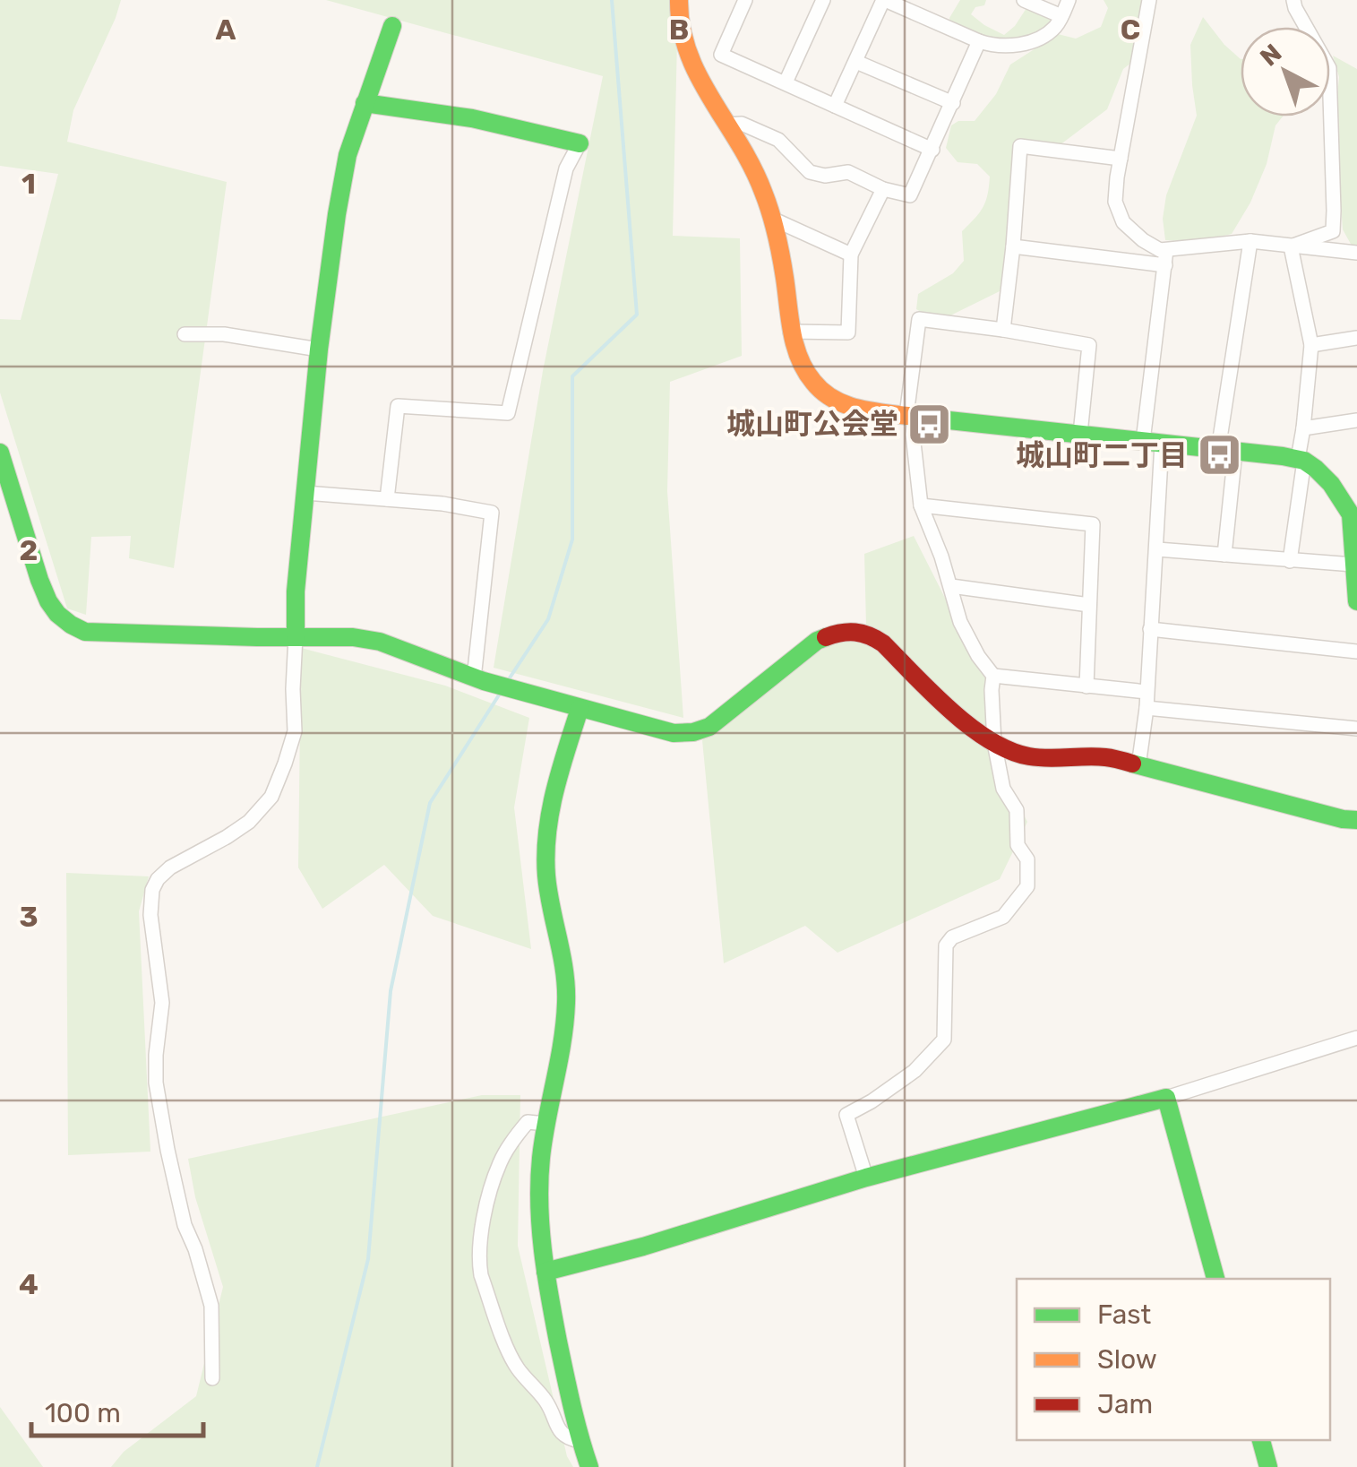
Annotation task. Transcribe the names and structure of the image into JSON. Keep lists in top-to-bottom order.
{
  "places": {
    "bus stop": ["城山町公会堂", "城山町二丁目"]
  },
  "legend": ["Fast", "Slow", "Jam"],
  "scale_bar": "100 m",
  "north": "top left",
  "grid": {
    "columns": ["A", "B", "C"],
    "rows": [
      "1",
      "2",
      "3",
      "4"
    ]
  }
}
